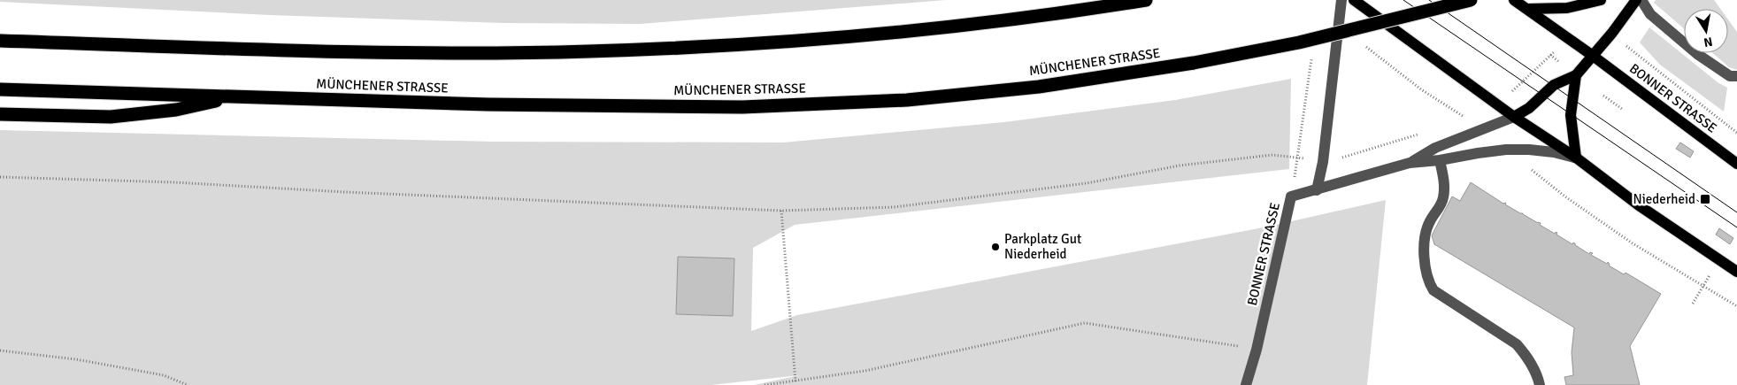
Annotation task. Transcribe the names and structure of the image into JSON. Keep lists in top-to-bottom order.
{
  "streets": {
    "highway": ["MÜNCHENER STRASSE"],
    "main road": ["BONNER STRASSE"]
  },
  "places": {
    "transit": ["Niederheid"],
    "other": ["Parkplatz Gut Niederheid"]
  },
  "north": "bottom"
}
